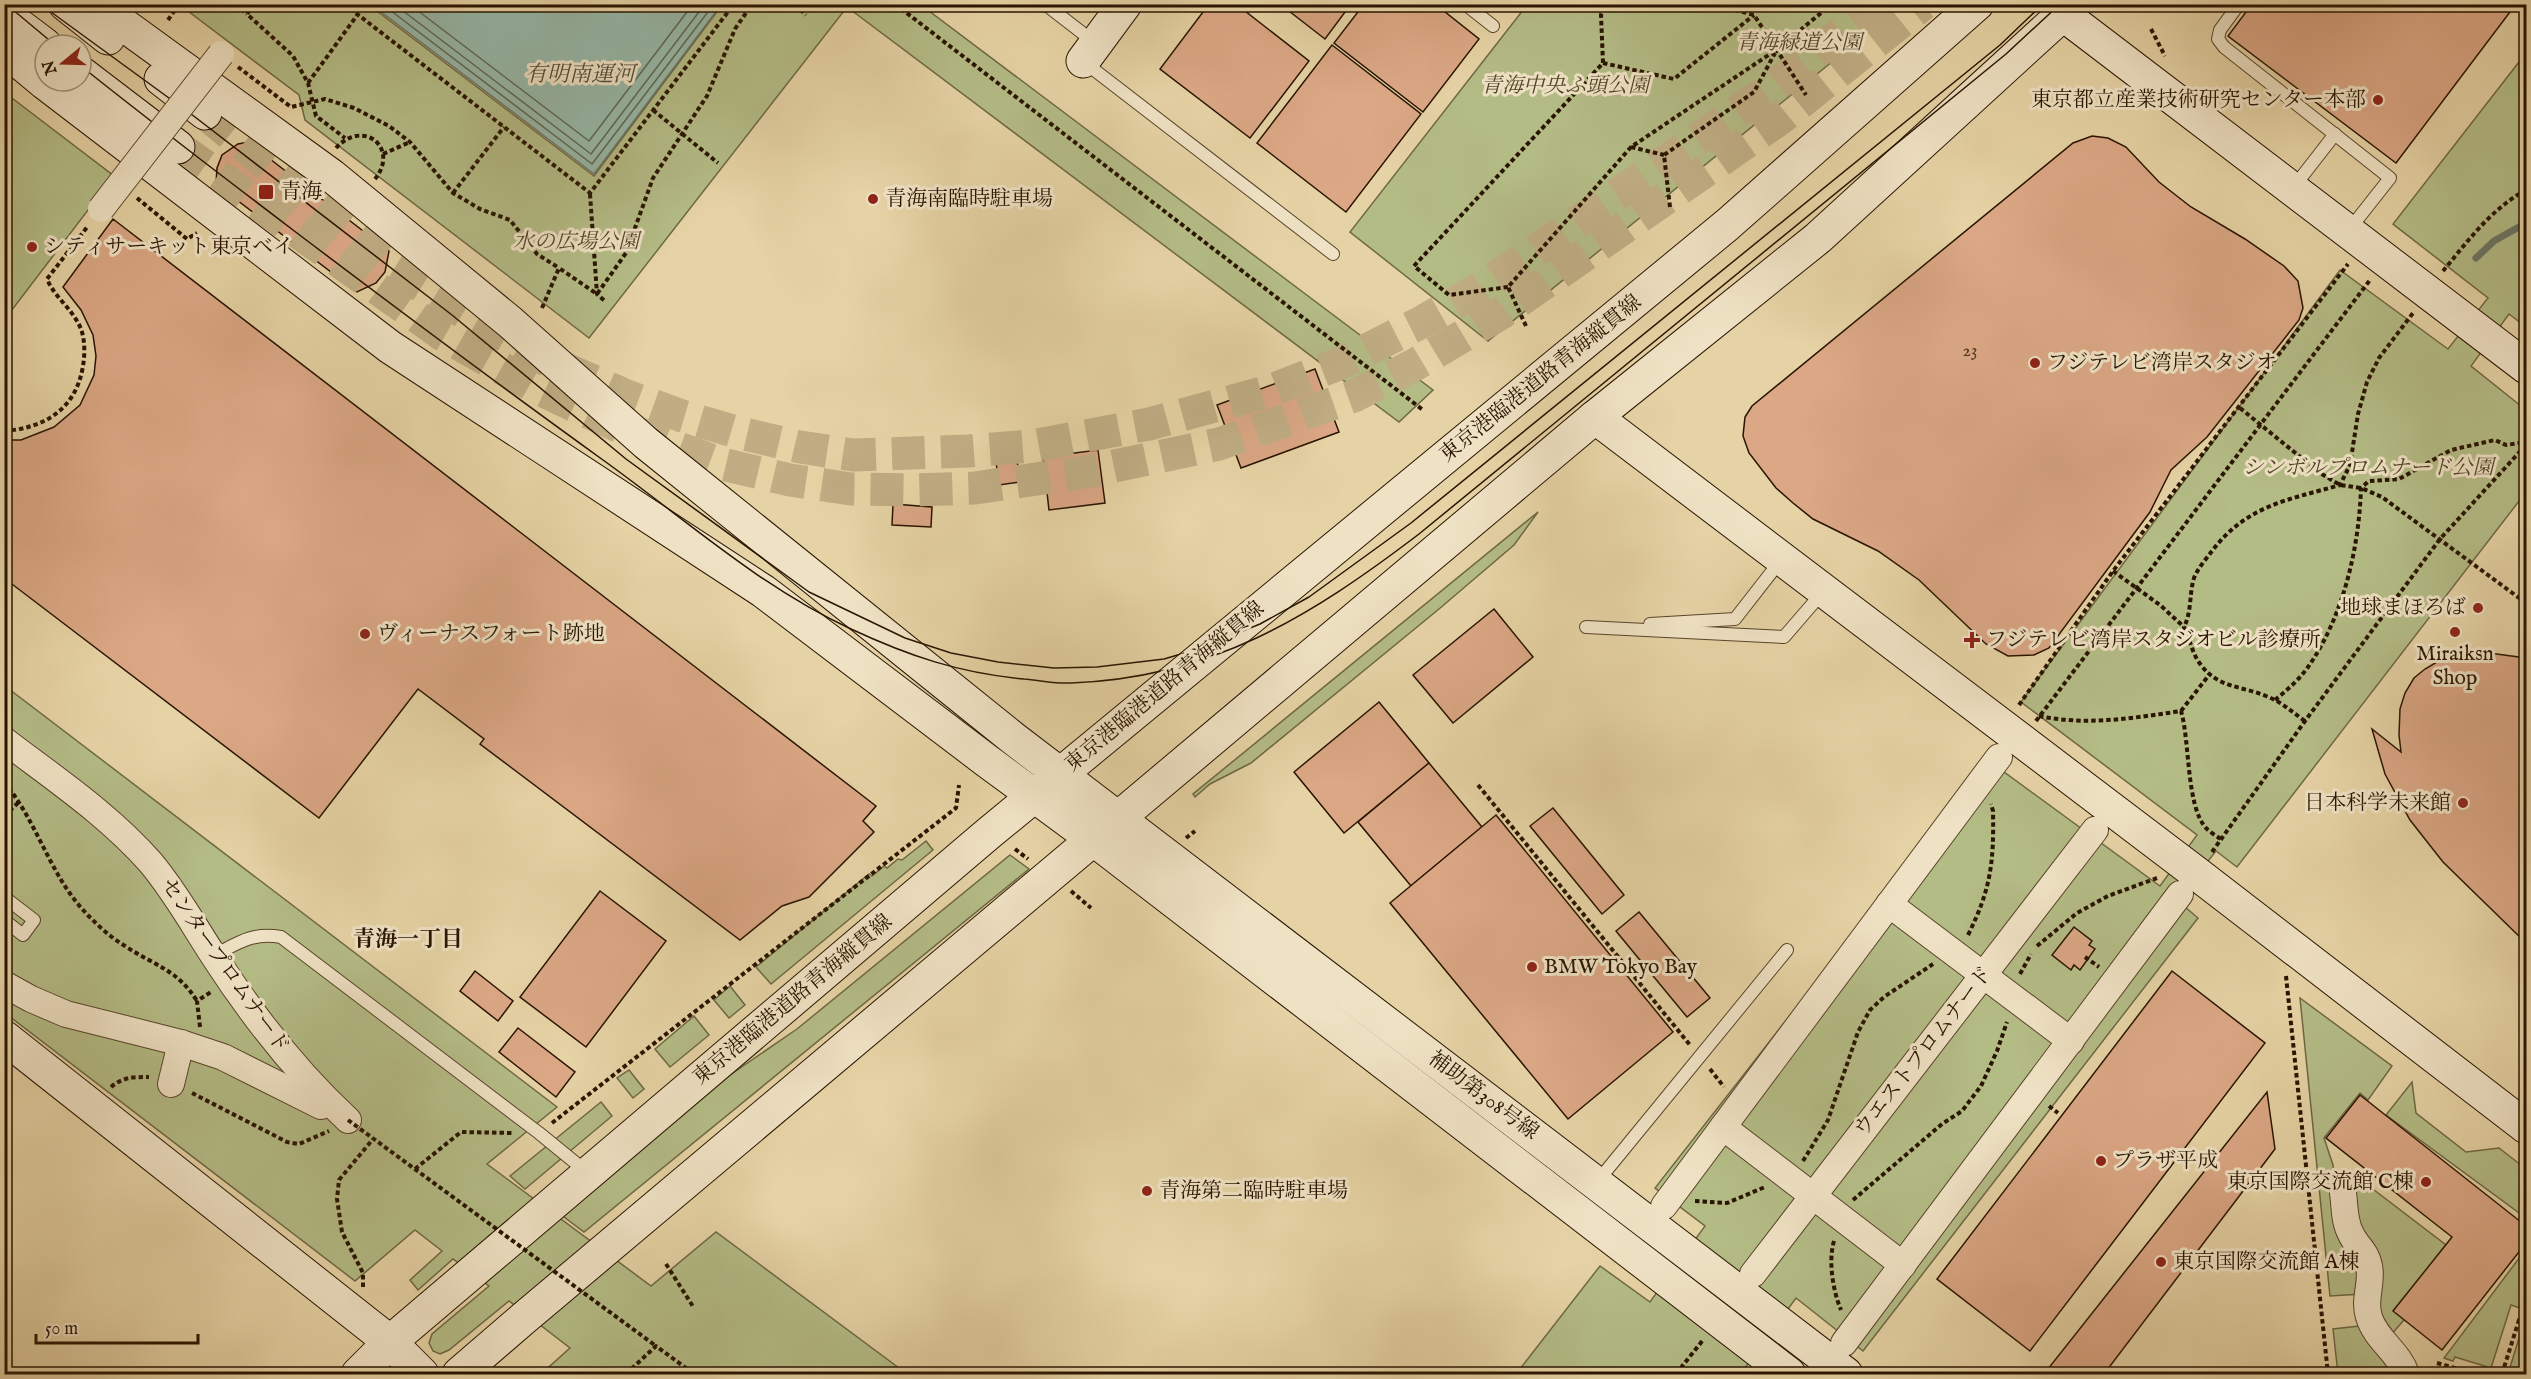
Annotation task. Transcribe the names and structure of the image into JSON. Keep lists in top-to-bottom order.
{
  "streets": {
    "street": [
      "東京港臨港道路青海縦貫線",
      "センタープロムナード",
      "ウエストプロムナード",
      "補助第308号線"
    ]
  },
  "crossings": [
    ["東京港臨港道路青海縦貫線", "補助第308号線"]
  ],
  "districts": ["青海一丁目"],
  "water": ["有明南運河"],
  "parks": [
    "青海緑道公園",
    "青海中央ふ頭公園",
    "水の広場公園",
    "シンボルプロムナード公園"
  ],
  "places": {
    "other": [
      "東京都立産業技術研究センター本部",
      "青海南臨時駐車場",
      "シティサーキット東京ベイ",
      "フジテレビ湾岸スタジオ",
      "地球まほろば",
      "Miraiksn Shop",
      "ヴィーナスフォート跡地",
      "日本科学未来館",
      "BMW Tokyo Bay",
      "プラザ平成",
      "東京国際交流館 C棟",
      "青海第二臨時駐車場",
      "東京国際交流館 A棟"
    ],
    "transit": ["青海"],
    "health": ["フジテレビ湾岸スタジオビル診療所"]
  },
  "house_numbers": ["23"],
  "scale_bar": "50 m",
  "north": "left"
}
